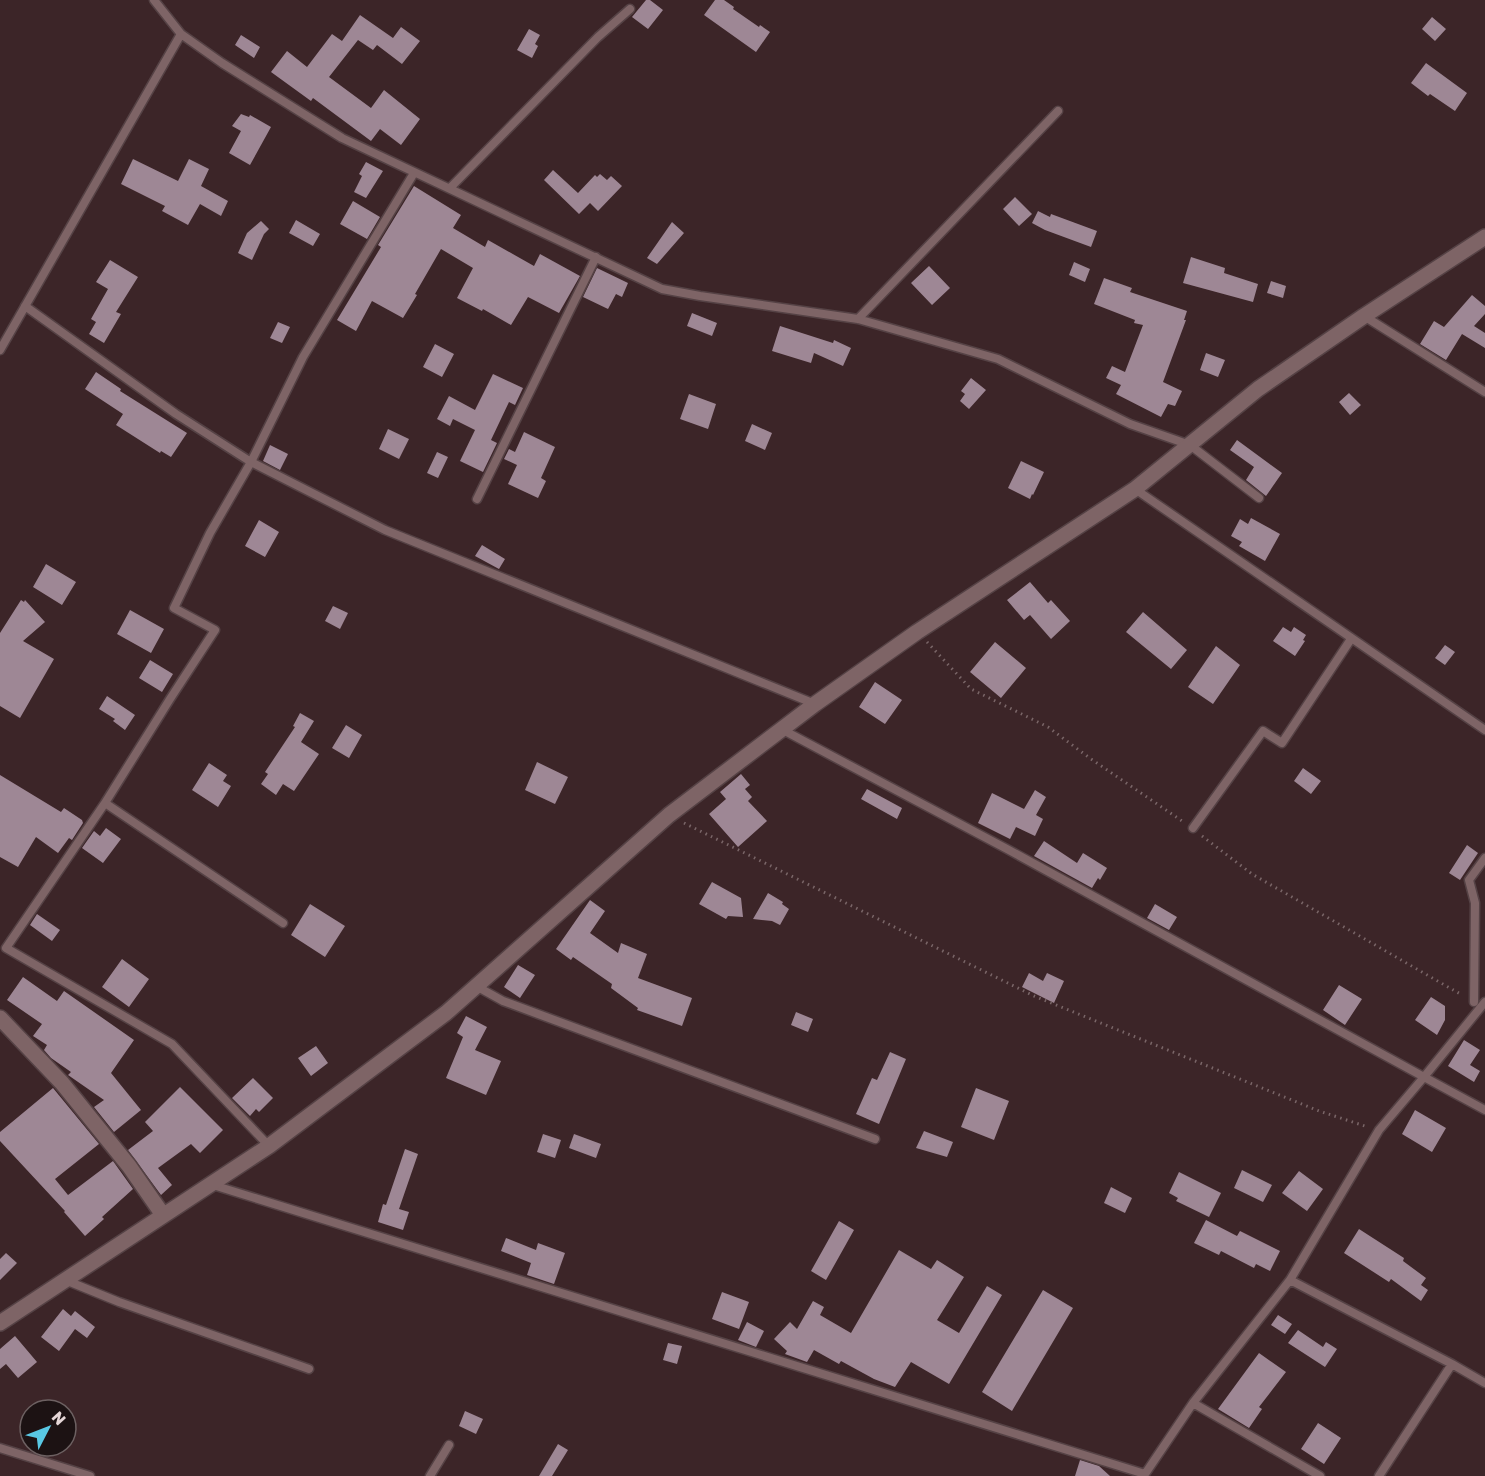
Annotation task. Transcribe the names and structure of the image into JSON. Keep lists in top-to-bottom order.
{
  "north": "top right"
}
